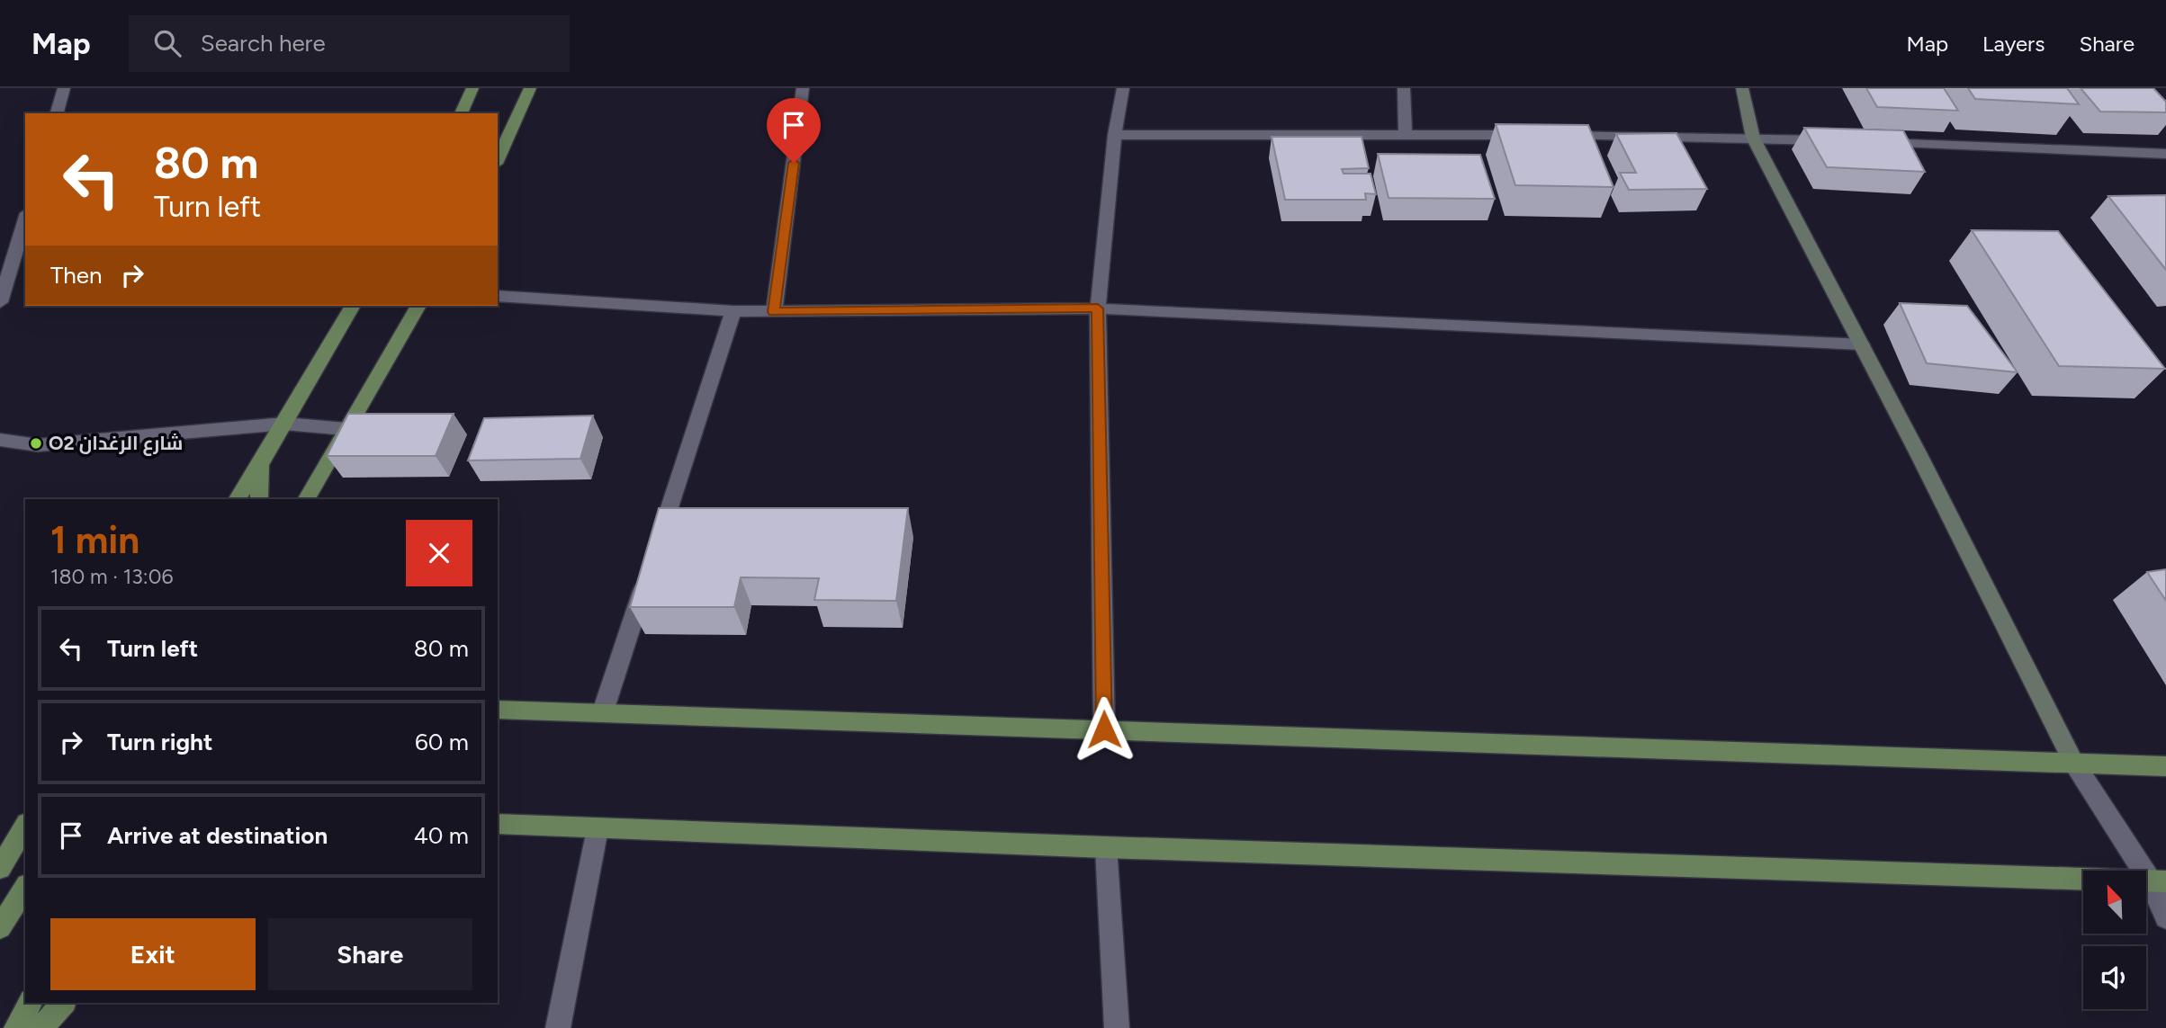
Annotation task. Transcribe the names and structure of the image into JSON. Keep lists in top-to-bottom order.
{
  "places": ["O2 شارع الرغدان"],
  "north": "top left",
  "page": {
    "header": "Map",
    "search": "Search here",
    "nav": ["Map", "Layers", "Share"],
    "turn": ["80 m", "Turn left"],
    "then": "Then",
    "heading": ["1 min", "180 m · 13:06"],
    "list": [
      {
        "name": "Turn left",
        "value": "80 m"
      },
      {
        "name": "Turn right",
        "value": "60 m"
      },
      {
        "name": "Arrive at destination",
        "value": "40 m"
      }
    ],
    "buttons": ["Exit", "Share"]
  }
}
